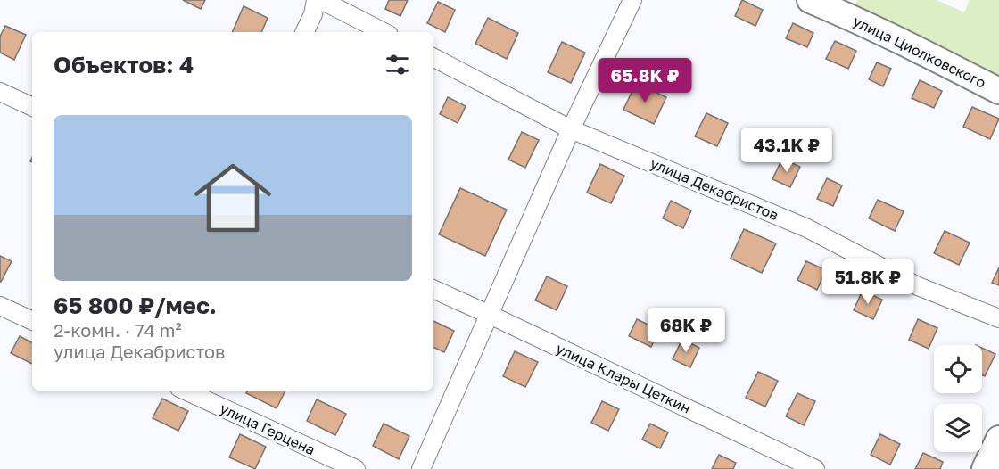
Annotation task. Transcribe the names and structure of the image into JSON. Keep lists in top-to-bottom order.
{
  "streets": {
    "main road": ["улица Циолковского"],
    "street": ["улица Декабристов", "улица Клары Цеткин", "улица Герцена"]
  },
  "page": {
    "heading": "Объектов: 4",
    "price": [
      "65.8K ₽",
      "43.1K ₽",
      "51.8K ₽",
      "68K ₽"
    ],
    "list": [
      {
        "name": "65 800 ₽/мес.",
        "note": "2-комн. · 74 m² · улица Декабристов"
      }
    ]
  }
}
